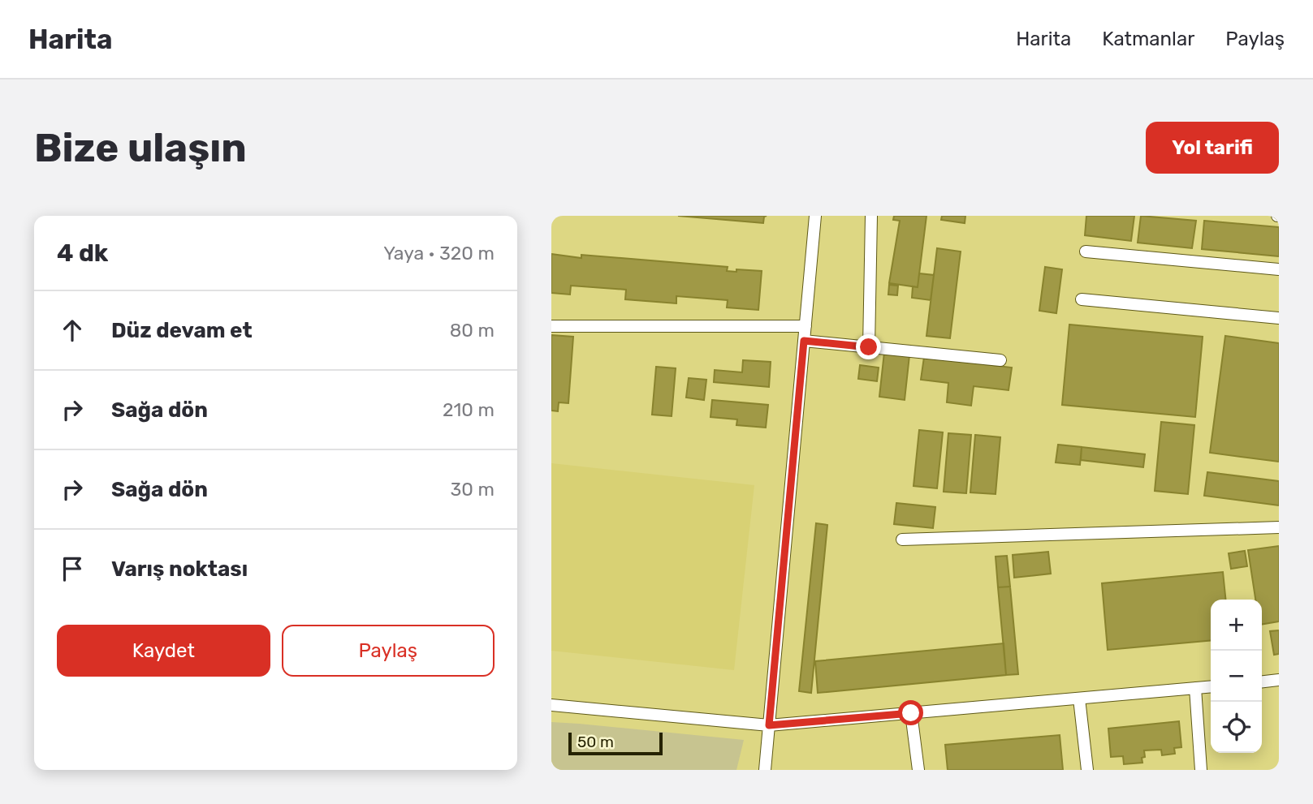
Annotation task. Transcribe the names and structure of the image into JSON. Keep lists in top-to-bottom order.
{
  "scale_bar": "50 m",
  "page": {
    "header": "Harita",
    "nav": ["Harita", "Katmanlar", "Paylaş"],
    "buttons": [
      "Yol tarifi",
      ["Kaydet", "Paylaş"]
    ],
    "title": "Bize ulaşın",
    "heading": ["4 dk", "Yaya · 320 m"],
    "list": [
      ["Düz devam et", "80 m"],
      ["Sağa dön", "210 m"],
      ["Sağa dön", "30 m"],
      "Varış noktası"
    ],
    "map_buttons": ["+", "−"],
    "scale": "50 m"
  }
}
